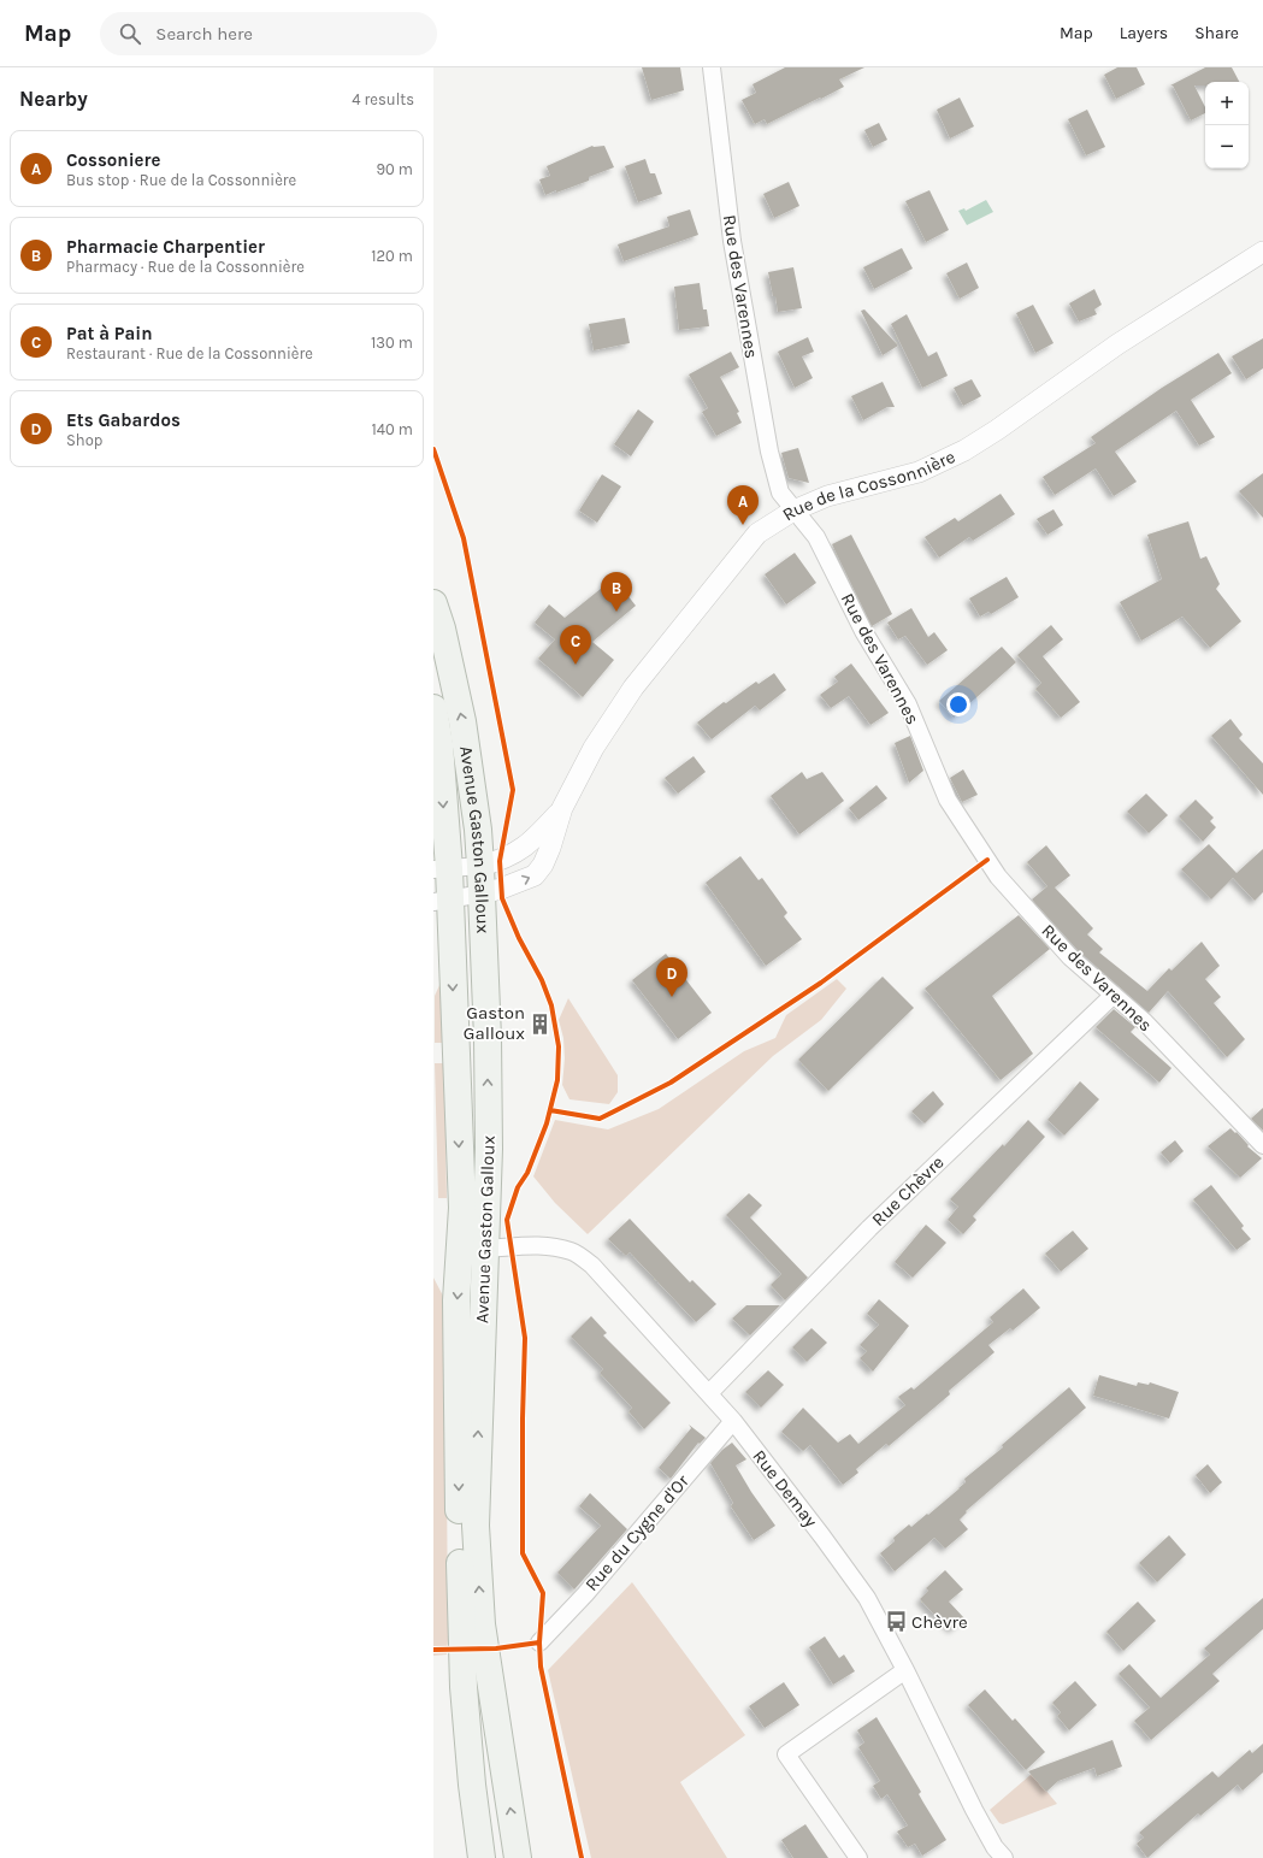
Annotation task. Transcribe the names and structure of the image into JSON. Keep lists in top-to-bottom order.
{
  "streets": {
    "main road": ["Avenue Gaston Galloux"],
    "street": [
      "Rue des Varennes",
      "Rue de la Cossonnière",
      "Rue Chèvre",
      "Rue Demay",
      "Rue du Cygne d'Or"
    ]
  },
  "crossings": [
    ["Rue des Varennes", "Rue de la Cossonnière"],
    ["Rue des Varennes", "Rue Chèvre"],
    ["Rue de la Cossonnière", "Avenue Gaston Galloux"],
    ["Avenue Gaston Galloux", "Rue Demay"],
    ["Rue Chèvre", "Rue Demay"],
    ["Rue Demay", "Rue du Cygne d'Or"]
  ],
  "places": {
    "building": ["Gaston Galloux"],
    "bus stop": ["Chèvre"]
  },
  "page": {
    "header": "Map",
    "search": "Search here",
    "nav": ["Map", "Layers", "Share"],
    "heading": ["Nearby", "4 results"],
    "map_buttons": ["+", "−"],
    "list": [
      {
        "mark": "A",
        "name": "Cossoniere",
        "note": "Bus stop · Rue de la Cossonnière",
        "value": "90 m"
      },
      {
        "mark": "B",
        "name": "Pharmacie Charpentier",
        "note": "Pharmacy · Rue de la Cossonnière",
        "value": "120 m"
      },
      {
        "mark": "C",
        "name": "Pat à Pain",
        "note": "Restaurant · Rue de la Cossonnière",
        "value": "130 m"
      },
      {
        "mark": "D",
        "name": "Ets Gabardos",
        "note": "Shop",
        "value": "140 m"
      }
    ],
    "pins": [
      "A",
      "B",
      "C",
      "D"
    ]
  }
}
